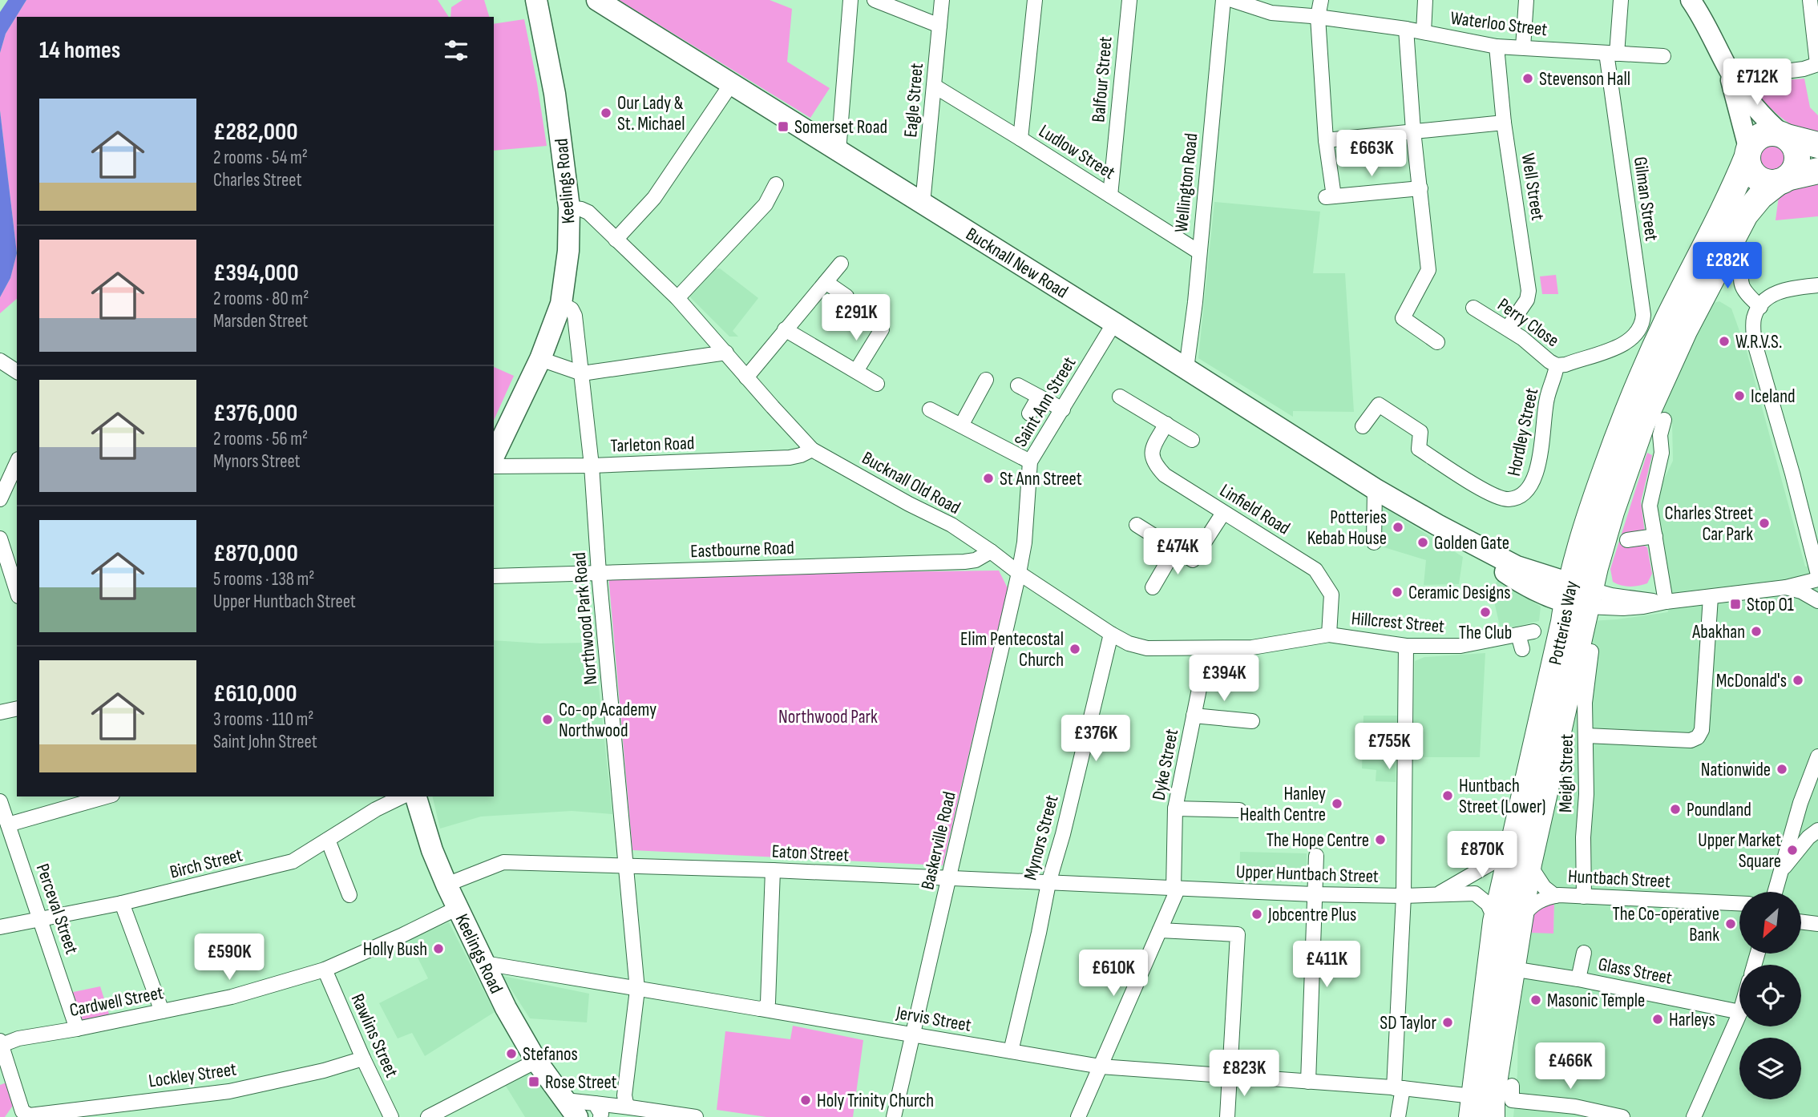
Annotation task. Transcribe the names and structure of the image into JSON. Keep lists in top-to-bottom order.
{
  "streets": {
    "highway": ["Potteries Way"],
    "main road": ["Keelings Road", "Bucknall New Road"],
    "street": [
      "Waterloo Street",
      "Balfour Street",
      "Eagle Street",
      "Ludlow Street",
      "Wellington Road",
      "Well Street",
      "Gilman Street",
      "Perry Close",
      "Saint Ann Street",
      "Hordley Street",
      "Tarleton Road",
      "Bucknall Old Road",
      "Linfield Road",
      "Eastbourne Road",
      "Northwood Park Road",
      "Hillcrest Street",
      "Dyke Street",
      "Meigh Street",
      "Mynors Street",
      "Baskerville Road",
      "Eaton Street",
      "Birch Street",
      "Upper Huntbach Street",
      "Huntbach Street",
      "Perceval Street",
      "Glass Street",
      "Cardwell Street",
      "Jervis Street",
      "Rawlins Street",
      "Lockley Street"
    ]
  },
  "crossings": [
    ["Waterloo Street", "Well Street"],
    ["Waterloo Street", "Gilman Street"],
    ["Balfour Street", "Ludlow Street"],
    ["Eagle Street", "Ludlow Street"],
    ["Eagle Street", "Bucknall New Road"],
    ["Ludlow Street", "Wellington Road"],
    ["Keelings Road", "Tarleton Road"],
    ["Keelings Road", "Bucknall Old Road"],
    ["Keelings Road", "Northwood Park Road"],
    ["Keelings Road", "Eaton Street"],
    ["Keelings Road", "Cardwell Street"],
    ["Keelings Road", "Jervis Street"],
    ["Wellington Road", "Bucknall New Road"],
    ["Well Street", "Perry Close"],
    ["Gilman Street", "Perry Close"],
    ["Bucknall New Road", "Saint Ann Street"],
    ["Bucknall New Road", "Potteries Way"],
    ["Perry Close", "Hordley Street"],
    ["Saint Ann Street", "Bucknall Old Road"],
    ["Saint Ann Street", "Baskerville Road"],
    ["Tarleton Road", "Bucknall Old Road"],
    ["Tarleton Road", "Northwood Park Road"],
    ["Bucknall Old Road", "Eastbourne Road"],
    ["Bucknall Old Road", "Hillcrest Street"],
    ["Bucknall Old Road", "Dyke Street"],
    ["Bucknall Old Road", "Mynors Street"],
    ["Bucknall Old Road", "Baskerville Road"],
    ["Linfield Road", "Hillcrest Street"],
    ["Eastbourne Road", "Northwood Park Road"],
    ["Northwood Park Road", "Eaton Street"],
    ["Northwood Park Road", "Jervis Street"],
    ["Potteries Way", "Upper Huntbach Street"],
    ["Potteries Way", "Huntbach Street"],
    ["Potteries Way", "Jervis Street"],
    ["Dyke Street", "Eaton Street"],
    ["Dyke Street", "Upper Huntbach Street"],
    ["Meigh Street", "Huntbach Street"],
    ["Mynors Street", "Eaton Street"],
    ["Mynors Street", "Jervis Street"],
    ["Baskerville Road", "Eaton Street"],
    ["Baskerville Road", "Jervis Street"],
    ["Eaton Street", "Upper Huntbach Street"],
    ["Birch Street", "Perceval Street"],
    ["Upper Huntbach Street", "Huntbach Street"],
    ["Perceval Street", "Cardwell Street"],
    ["Cardwell Street", "Rawlins Street"],
    ["Cardwell Street", "Lockley Street"],
    ["Rawlins Street", "Lockley Street"]
  ],
  "parks": ["Northwood Park"],
  "places": {
    "other": [
      "Stevenson Hall",
      "Our Lady & St. Michael",
      "W.R.V.S.",
      "Iceland",
      "St Ann Street",
      "Charles Street Car Park",
      "Potteries Kebab House",
      "Golden Gate",
      "Ceramic Designs",
      "The Club",
      "Abakhan",
      "Elim Pentecostal Church",
      "McDonald's",
      "Co-op Academy Northwood",
      "Nationwide",
      "Huntbach Street (Lower)",
      "Hanley Health Centre",
      "Poundland",
      "The Hope Centre",
      "Upper Market Square",
      "Jobcentre Plus",
      "The Co-operative Bank",
      "Holly Bush",
      "Masonic Temple",
      "Harleys",
      "SD Taylor",
      "Stefanos",
      "Holy Trinity Church"
    ],
    "transit": ["Somerset Road", "Stop O1", "Rose Street"]
  },
  "north": "bottom left",
  "page": {
    "heading": "14 homes",
    "price": [
      "£712K",
      "£663K",
      "£282K",
      "£291K",
      "£474K",
      "£394K",
      "£376K",
      "£755K",
      "£870K",
      "£590K",
      "£411K",
      "£610K",
      "£466K",
      "£823K"
    ],
    "list": [
      {
        "name": "£282,000",
        "note": "2 rooms · 54 m² · Charles Street"
      },
      {
        "name": "£394,000",
        "note": "2 rooms · 80 m² · Marsden Street"
      },
      {
        "name": "£376,000",
        "note": "2 rooms · 56 m² · Mynors Street"
      },
      {
        "name": "£870,000",
        "note": "5 rooms · 138 m² · Upper Huntbach Street"
      },
      {
        "name": "£610,000",
        "note": "3 rooms · 110 m² · Saint John Street"
      }
    ]
  }
}
